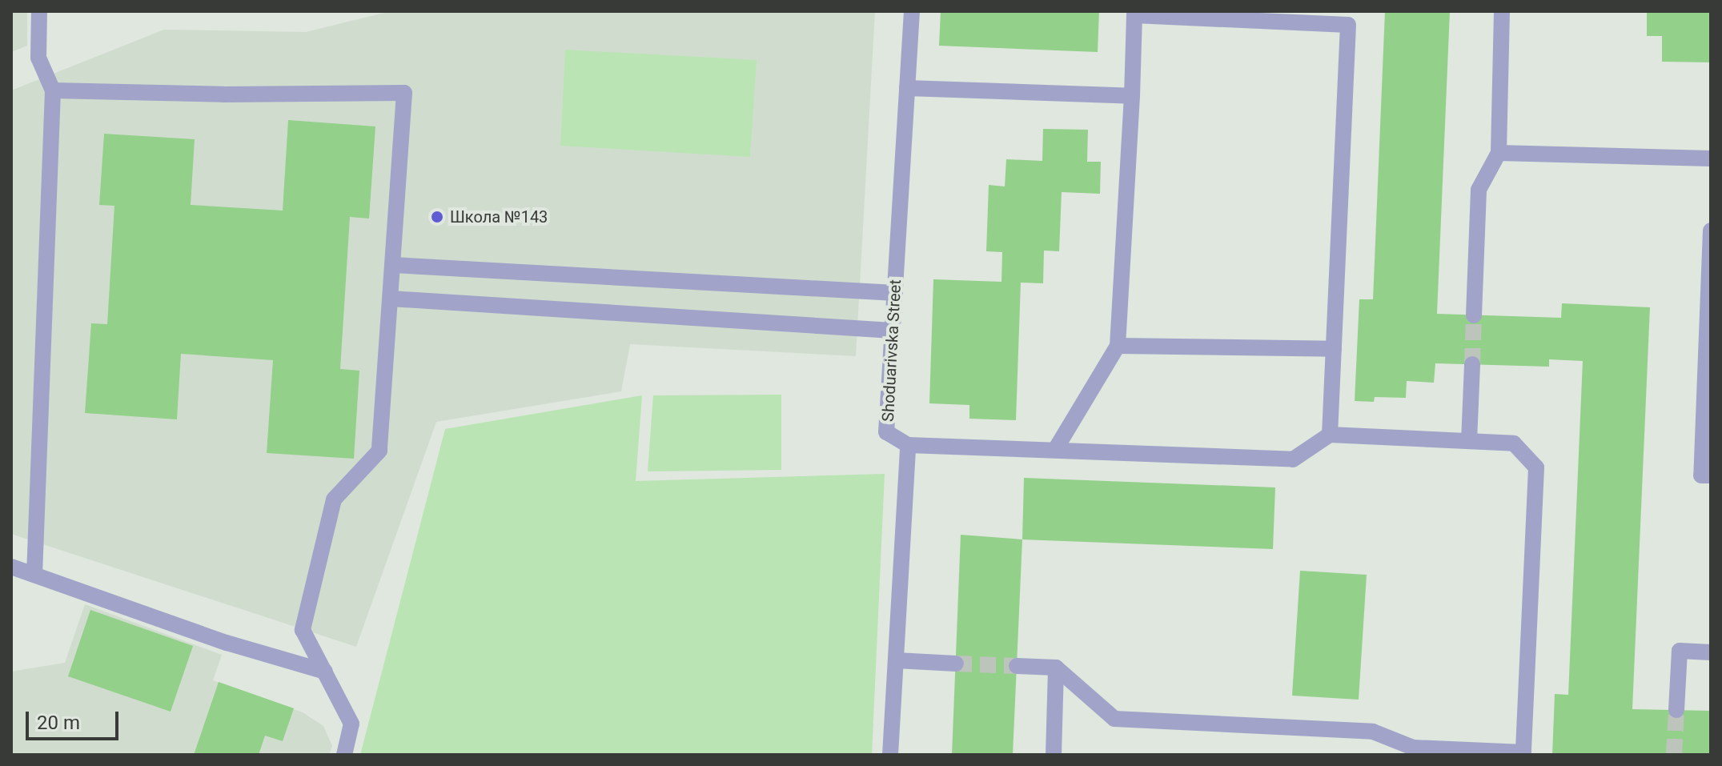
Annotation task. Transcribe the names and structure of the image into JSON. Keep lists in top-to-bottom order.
{
  "streets": {
    "lane": ["Shoduarivska Street"]
  },
  "places": ["Школа №143"],
  "scale_bar": "20 m"
}
